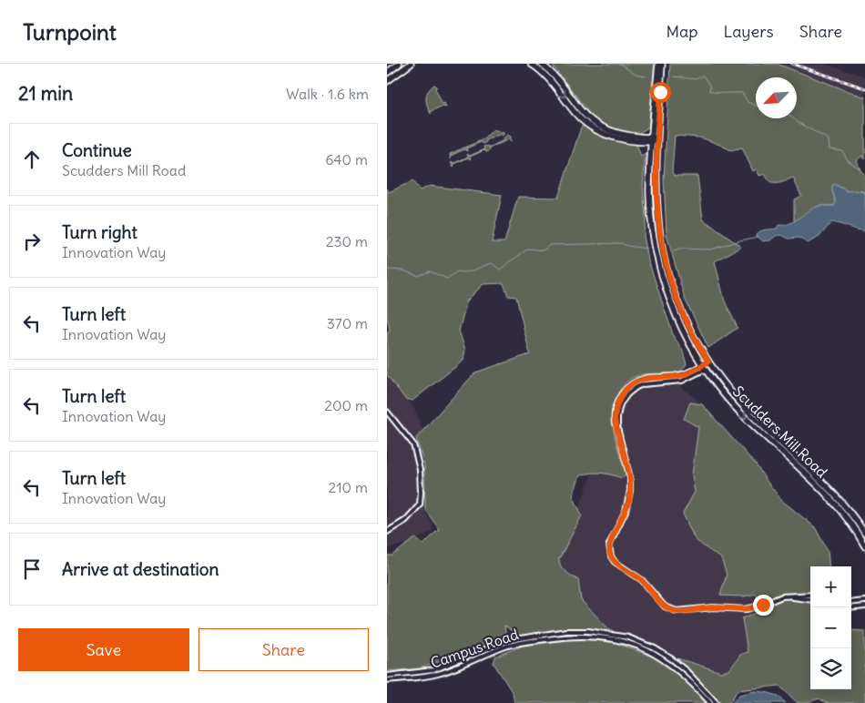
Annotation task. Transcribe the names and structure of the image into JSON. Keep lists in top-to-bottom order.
{
  "streets": {
    "main road": ["Scudders Mill Road"],
    "street": ["Campus Road"]
  },
  "north": "bottom left",
  "page": {
    "header": "Turnpoint",
    "nav": ["Map", "Layers", "Share"],
    "heading": ["21 min", "Walk · 1.6 km"],
    "list": [
      ["Continue", "Scudders Mill Road", "640 m"],
      ["Turn right", "Innovation Way", "230 m"],
      ["Turn left", "Innovation Way", "370 m"],
      ["Turn left", "Innovation Way", "200 m"],
      ["Turn left", "Innovation Way", "210 m"],
      "Arrive at destination"
    ],
    "map_buttons": ["+", "−"],
    "buttons": ["Save", "Share"]
  }
}
